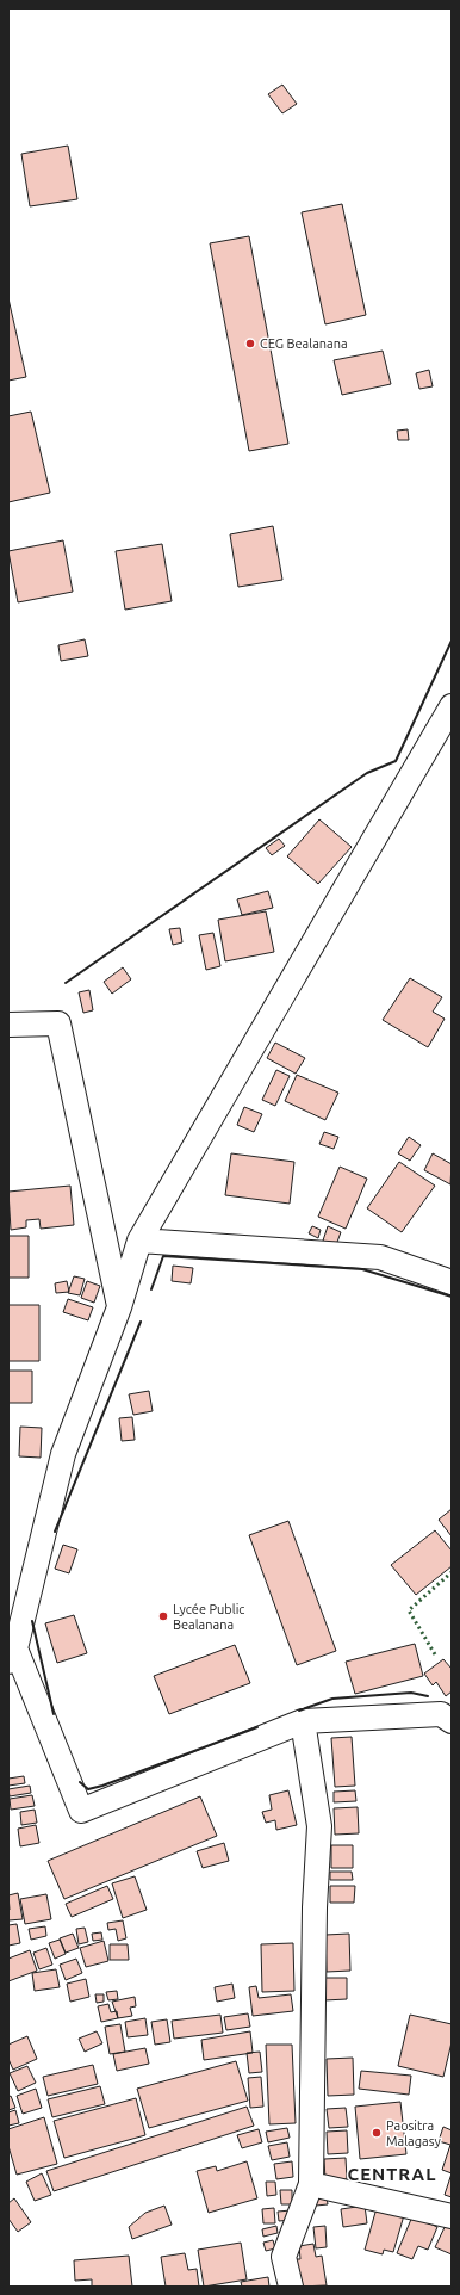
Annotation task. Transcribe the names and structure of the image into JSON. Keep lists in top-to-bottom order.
{
  "districts": ["CENTRAL"],
  "places": ["CEG Bealanana", "Lycée Public Bealanana", "Paositra Malagasy"]
}
